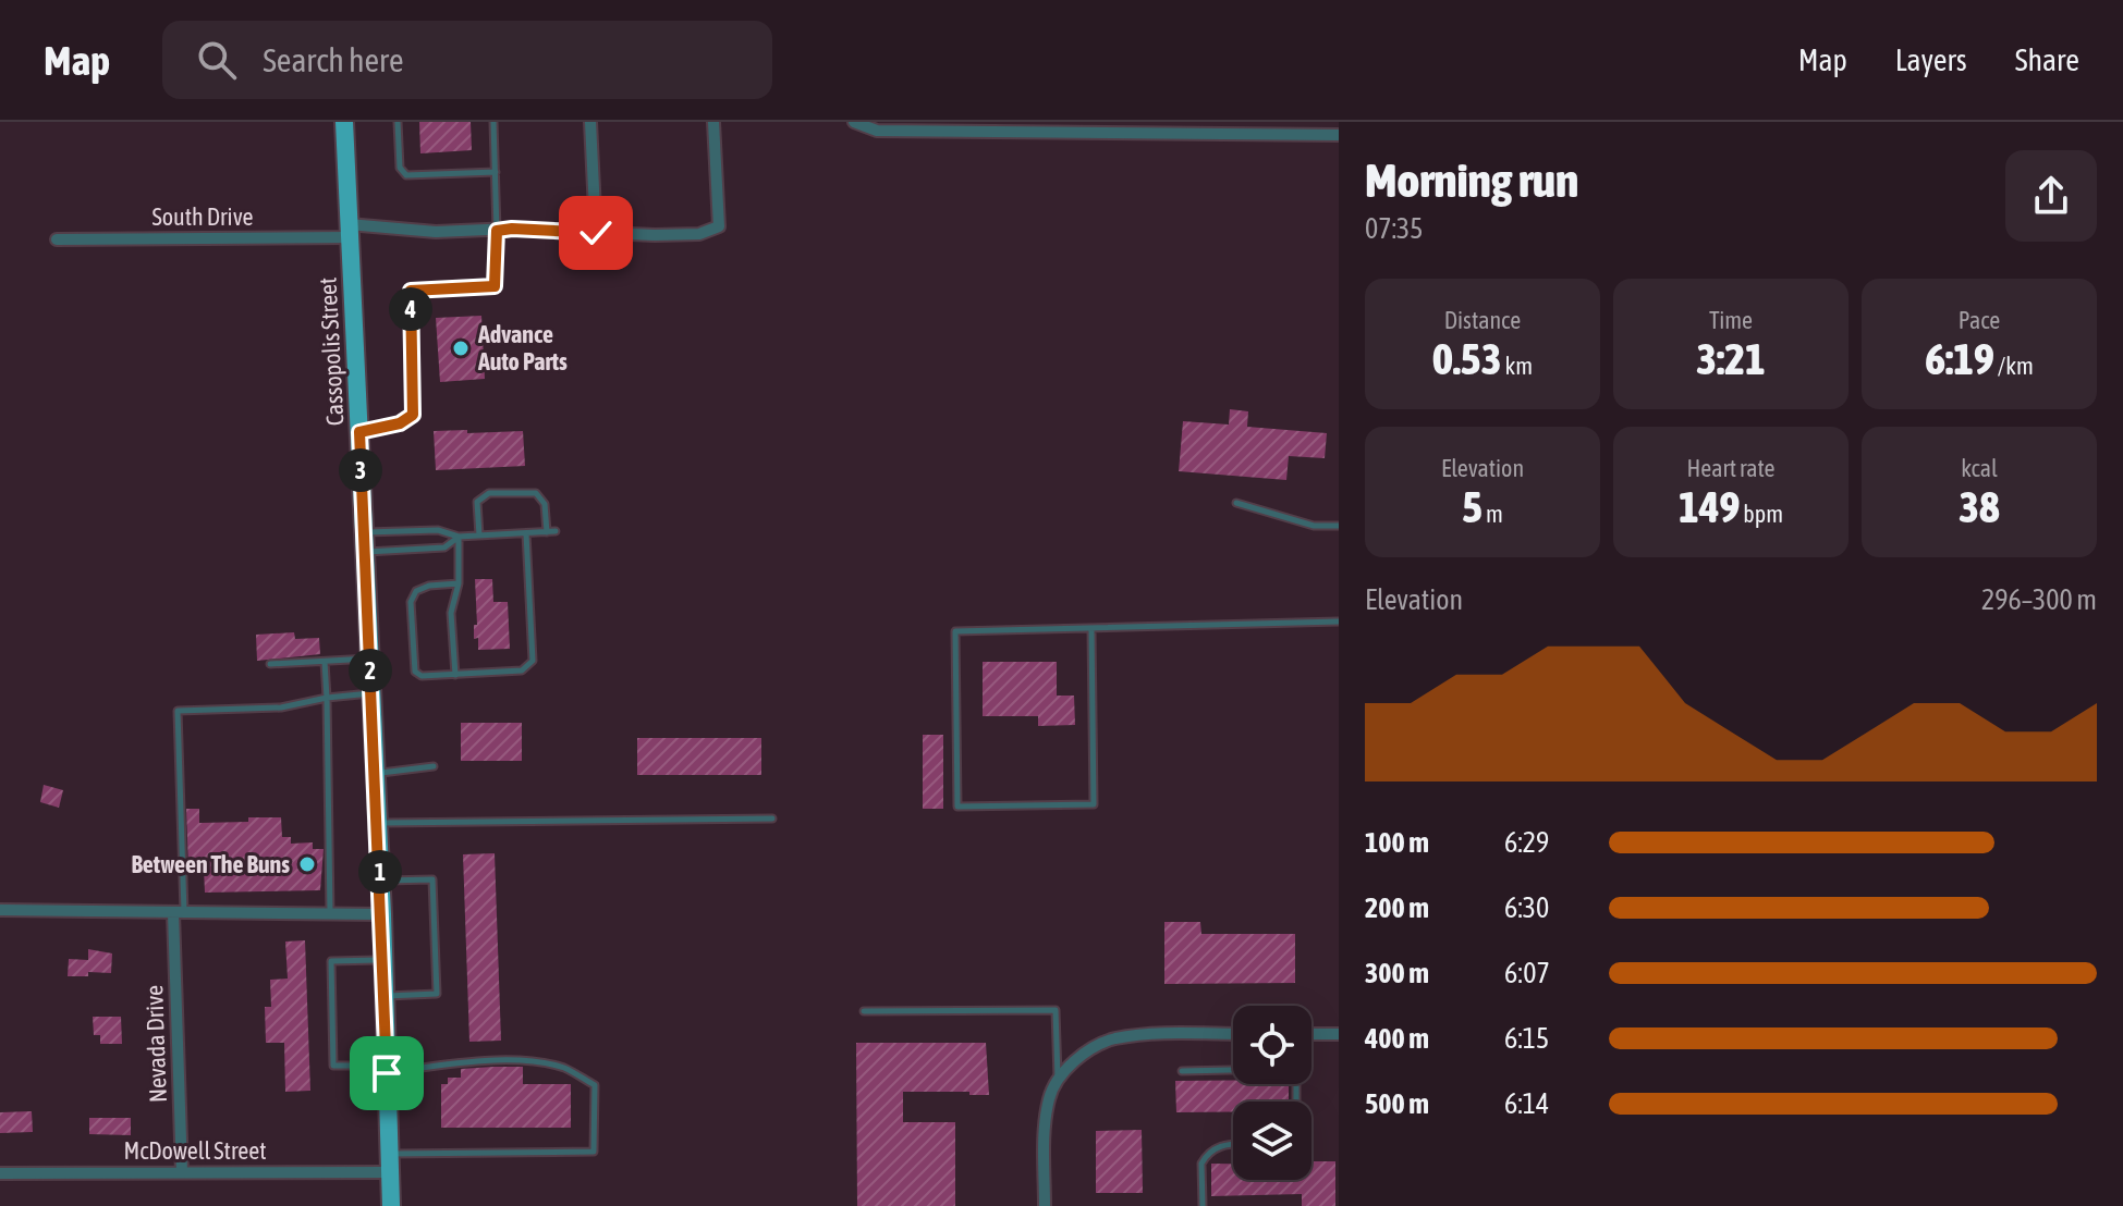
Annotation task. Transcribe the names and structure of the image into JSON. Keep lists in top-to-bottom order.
{
  "streets": {
    "main road": ["Cassopolis Street"],
    "street": ["South Drive", "Nevada Drive", "McDowell Street"]
  },
  "crossings": [
    ["South Drive", "Cassopolis Street"],
    ["Cassopolis Street", "McDowell Street"],
    ["Nevada Drive", "McDowell Street"]
  ],
  "places": ["Advance Auto Parts", "Between The Buns"],
  "page": {
    "header": "Map",
    "search": "Search here",
    "nav": ["Map", "Layers", "Share"],
    "heading": ["Morning run", "07:35"],
    "stats": [
      ["Distance", "0.53 km"],
      ["Time", "3:21"],
      ["Pace", "6:19 /km"],
      ["Elevation", "5 m"],
      ["Heart rate", "149 bpm"],
      ["kcal", "38"]
    ],
    "pins": [
      "4",
      "3",
      "2",
      "1"
    ],
    "chart": ["Elevation", "296–300 m"],
    "list": [
      {
        "name": "100 m",
        "note": "6:29"
      },
      {
        "name": "200 m",
        "note": "6:30"
      },
      {
        "name": "300 m",
        "note": "6:07"
      },
      {
        "name": "400 m",
        "note": "6:15"
      },
      {
        "name": "500 m",
        "note": "6:14"
      }
    ]
  }
}
